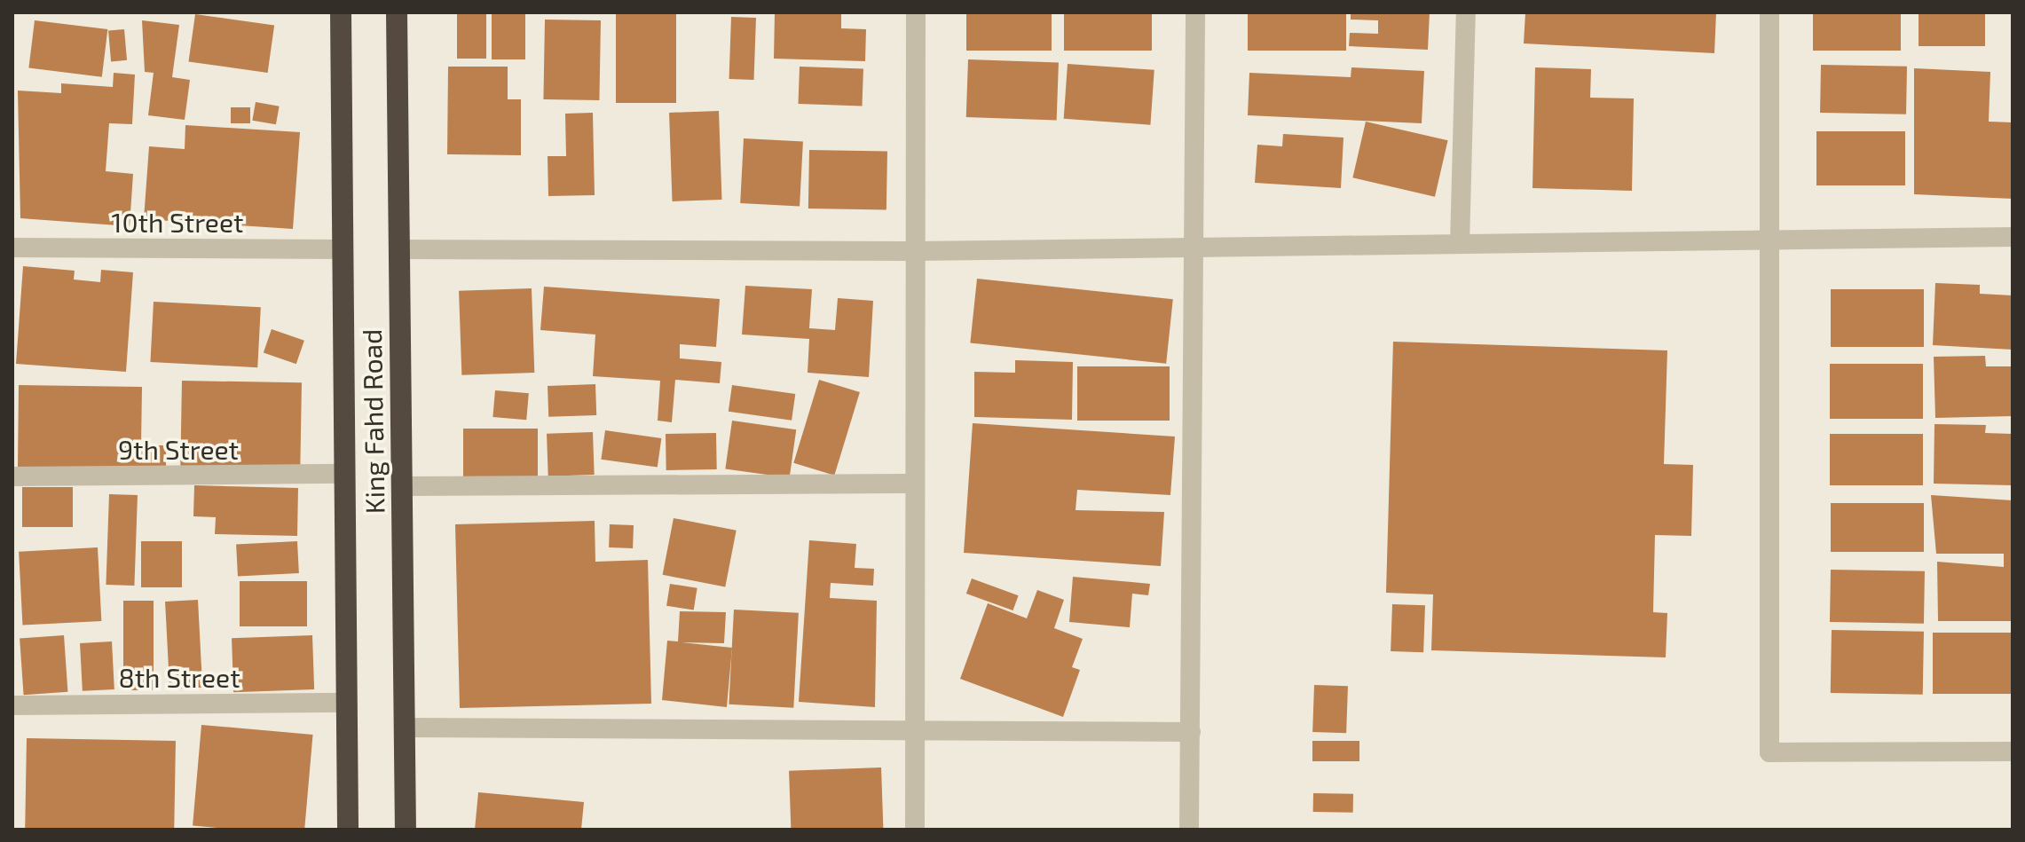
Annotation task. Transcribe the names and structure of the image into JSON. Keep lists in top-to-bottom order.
{
  "streets": {
    "highway": ["King Fahd Road"],
    "street": ["10th Street", "9th Street", "8th Street"]
  },
  "crossings": [
    ["10th Street", "King Fahd Road"],
    ["King Fahd Road", "9th Street"],
    ["King Fahd Road", "8th Street"]
  ]
}
